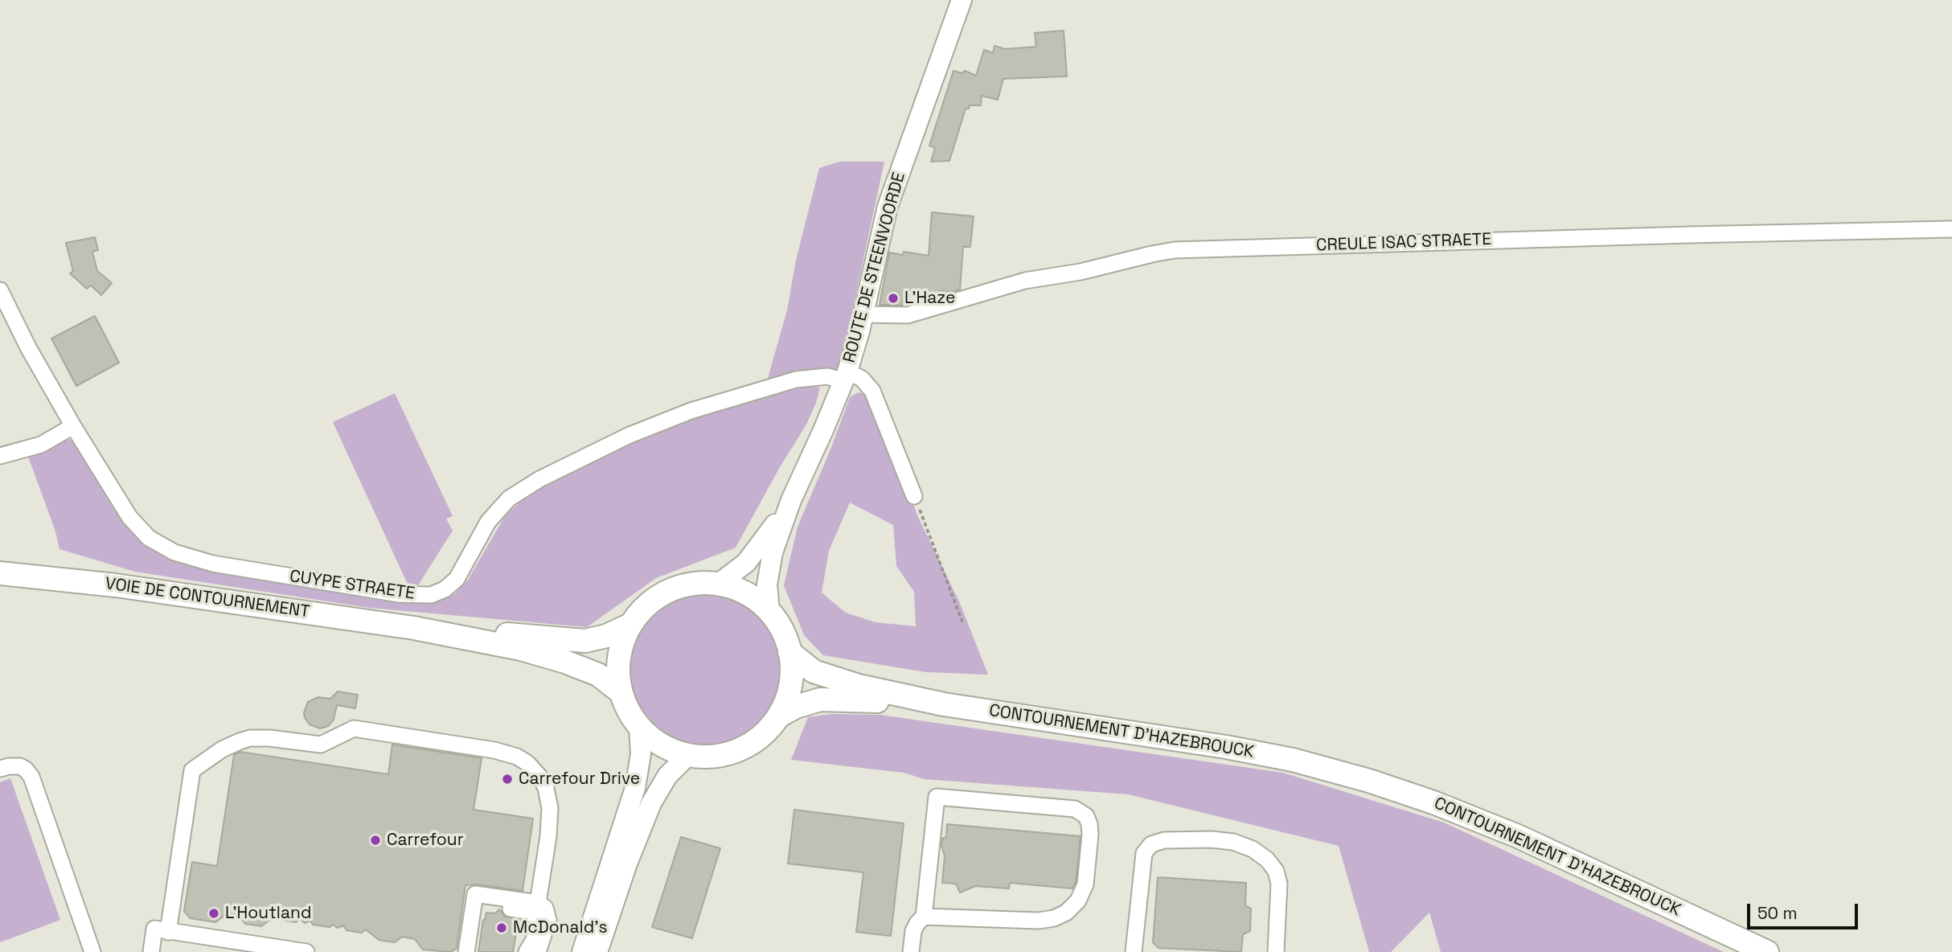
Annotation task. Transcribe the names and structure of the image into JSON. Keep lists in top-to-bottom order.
{
  "streets": {
    "highway": ["VOIE DE CONTOURNEMENT", "CONTOURNEMENT D'HAZEBROUCK"],
    "main road": ["ROUTE DE STEENVOORDE"],
    "street": ["CREULE ISAC STRAETE", "CUYPE STRAETE"]
  },
  "crossings": [
    ["CREULE ISAC STRAETE", "ROUTE DE STEENVOORDE"],
    ["ROUTE DE STEENVOORDE", "CUYPE STRAETE"],
    ["ROUTE DE STEENVOORDE", "VOIE DE CONTOURNEMENT"],
    ["ROUTE DE STEENVOORDE", "CONTOURNEMENT D'HAZEBROUCK"],
    ["VOIE DE CONTOURNEMENT", "CONTOURNEMENT D'HAZEBROUCK"]
  ],
  "places": [
    "L'Haze",
    "Carrefour Drive",
    "Carrefour",
    "L'Houtland",
    "McDonald's"
  ],
  "scale_bar": "50 m"
}
